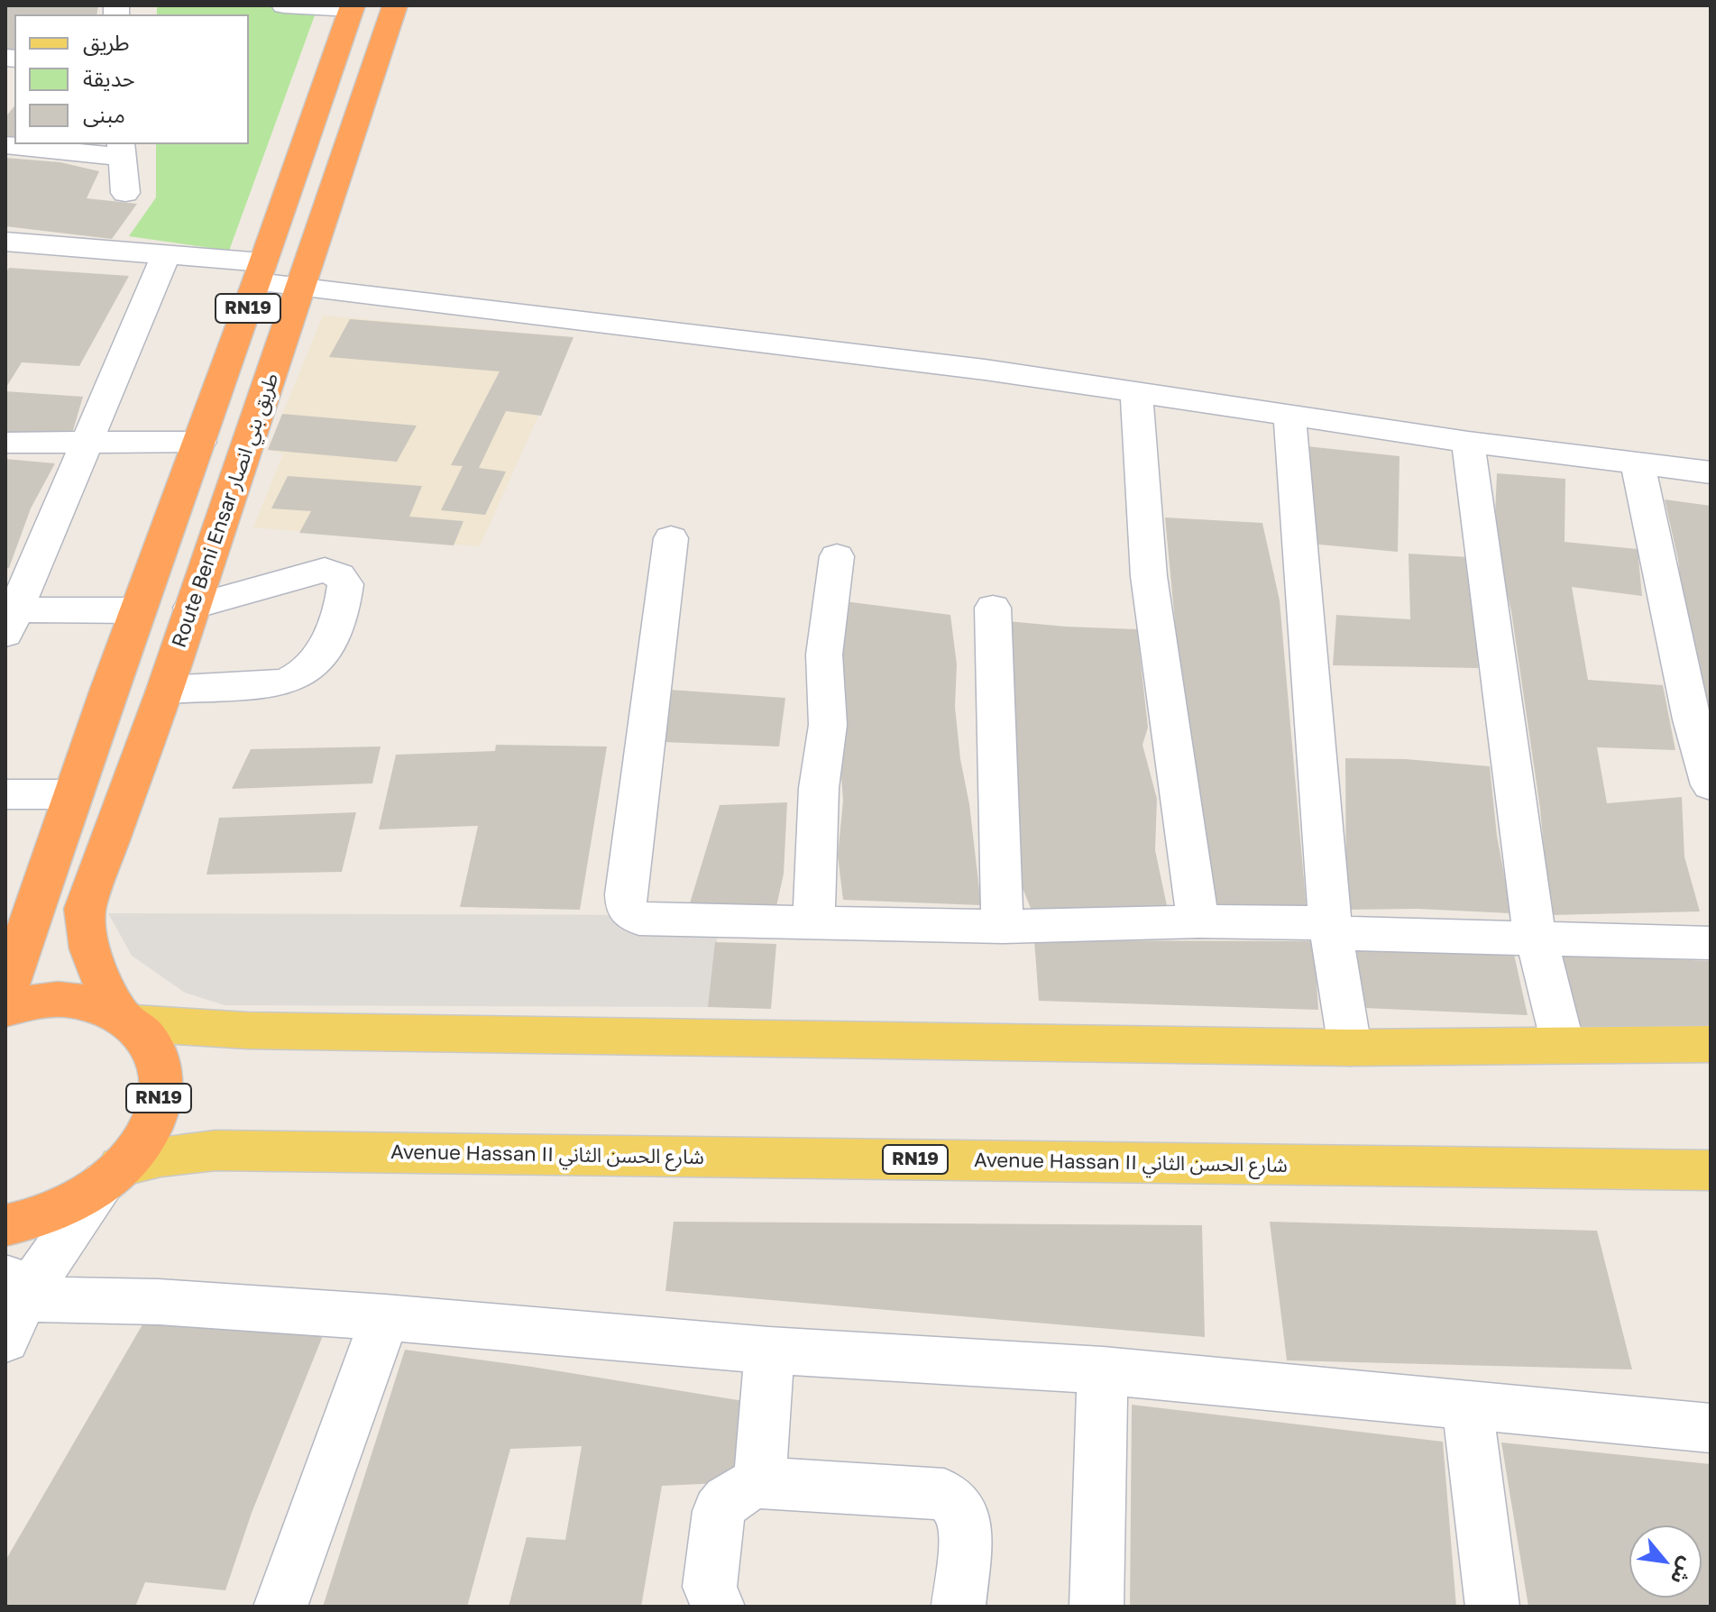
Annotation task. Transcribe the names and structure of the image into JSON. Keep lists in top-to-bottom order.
{
  "streets": {
    "highway": ["RN19", "Route Beni Ensar طريق بني انصار"],
    "main road": ["Avenue Hassan II شارع الحسن الثاني"]
  },
  "crossings": [
    ["RN19", "Route Beni Ensar طريق بني انصار"],
    ["RN19", "Avenue Hassan II شارع الحسن الثاني"]
  ],
  "legend": ["طريق", "حديقة", "مبنى"],
  "north": "bottom right"
}
